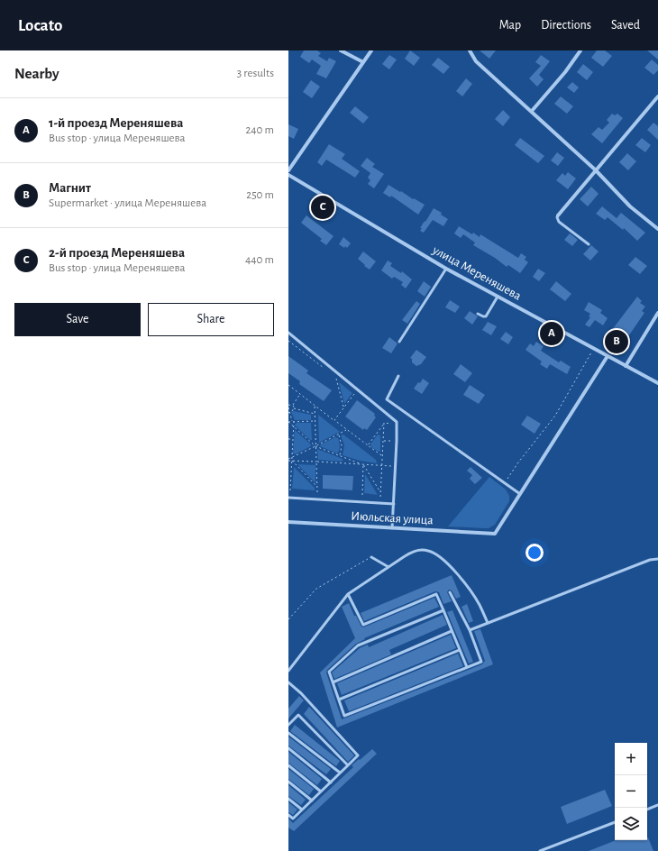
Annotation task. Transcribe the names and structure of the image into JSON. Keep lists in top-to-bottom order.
{
  "streets": {
    "street": ["улица Мереняшева", "Июльская улица"]
  },
  "page": {
    "header": "Locato",
    "nav": ["Map", "Directions", "Saved"],
    "heading": ["Nearby", "3 results"],
    "list": [
      {
        "mark": "A",
        "name": "1-й проезд Мереняшева",
        "note": "Bus stop · улица Мереняшева",
        "value": "240 m"
      },
      {
        "mark": "B",
        "name": "Магнит",
        "note": "Supermarket · улица Мереняшева",
        "value": "250 m"
      },
      {
        "mark": "C",
        "name": "2-й проезд Мереняшева",
        "note": "Bus stop · улица Мереняшева",
        "value": "440 m"
      }
    ],
    "pins": ["C", "A", "B"],
    "buttons": ["Save", "Share"],
    "map_buttons": ["+", "−"]
  }
}
